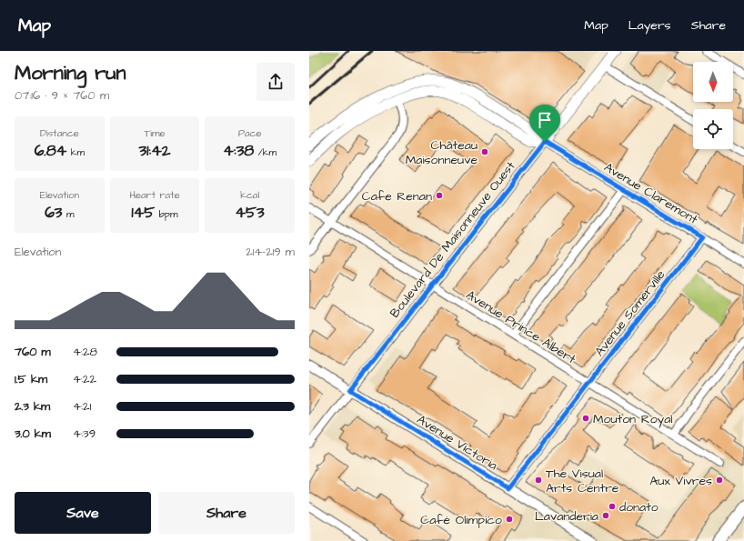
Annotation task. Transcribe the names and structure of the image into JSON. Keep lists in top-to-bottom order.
{
  "streets": {
    "main road": ["Boulevard De Maisonneuve Ouest"],
    "street": [
      "Avenue Claremont",
      "Avenue Somerville",
      "Avenue Prince Albert",
      "Avenue Victoria"
    ]
  },
  "crossings": [
    ["Avenue Claremont", "Boulevard De Maisonneuve Ouest"],
    ["Avenue Claremont", "Avenue Somerville"],
    ["Boulevard De Maisonneuve Ouest", "Avenue Prince Albert"],
    ["Boulevard De Maisonneuve Ouest", "Avenue Victoria"],
    ["Avenue Somerville", "Avenue Prince Albert"],
    ["Avenue Somerville", "Avenue Victoria"]
  ],
  "places": [
    "Château Maisonneuve",
    "Cafe Renan",
    "Mouton Royal",
    "The Visual Arts Centre",
    "Aux Vivres",
    "donato",
    "Lavanderia",
    "Café Olimpico"
  ],
  "north": "bottom",
  "page": {
    "header": "Map",
    "nav": ["Map", "Layers", "Share"],
    "heading": ["Morning run", "07:16 · 9 × 760 m"],
    "stats": [
      ["Distance", "6.84 km"],
      ["Time", "31:42"],
      ["Pace", "4:38 /km"],
      ["Elevation", "63 m"],
      ["Heart rate", "145 bpm"],
      ["kcal", "453"]
    ],
    "chart": ["Elevation", "214–219 m"],
    "list": [
      {
        "name": "760 m",
        "note": "4:28"
      },
      {
        "name": "1.5 km",
        "note": "4:22"
      },
      {
        "name": "2.3 km",
        "note": "4:21"
      },
      {
        "name": "3.0 km",
        "note": "4:39"
      }
    ],
    "buttons": ["Save", "Share"]
  }
}
